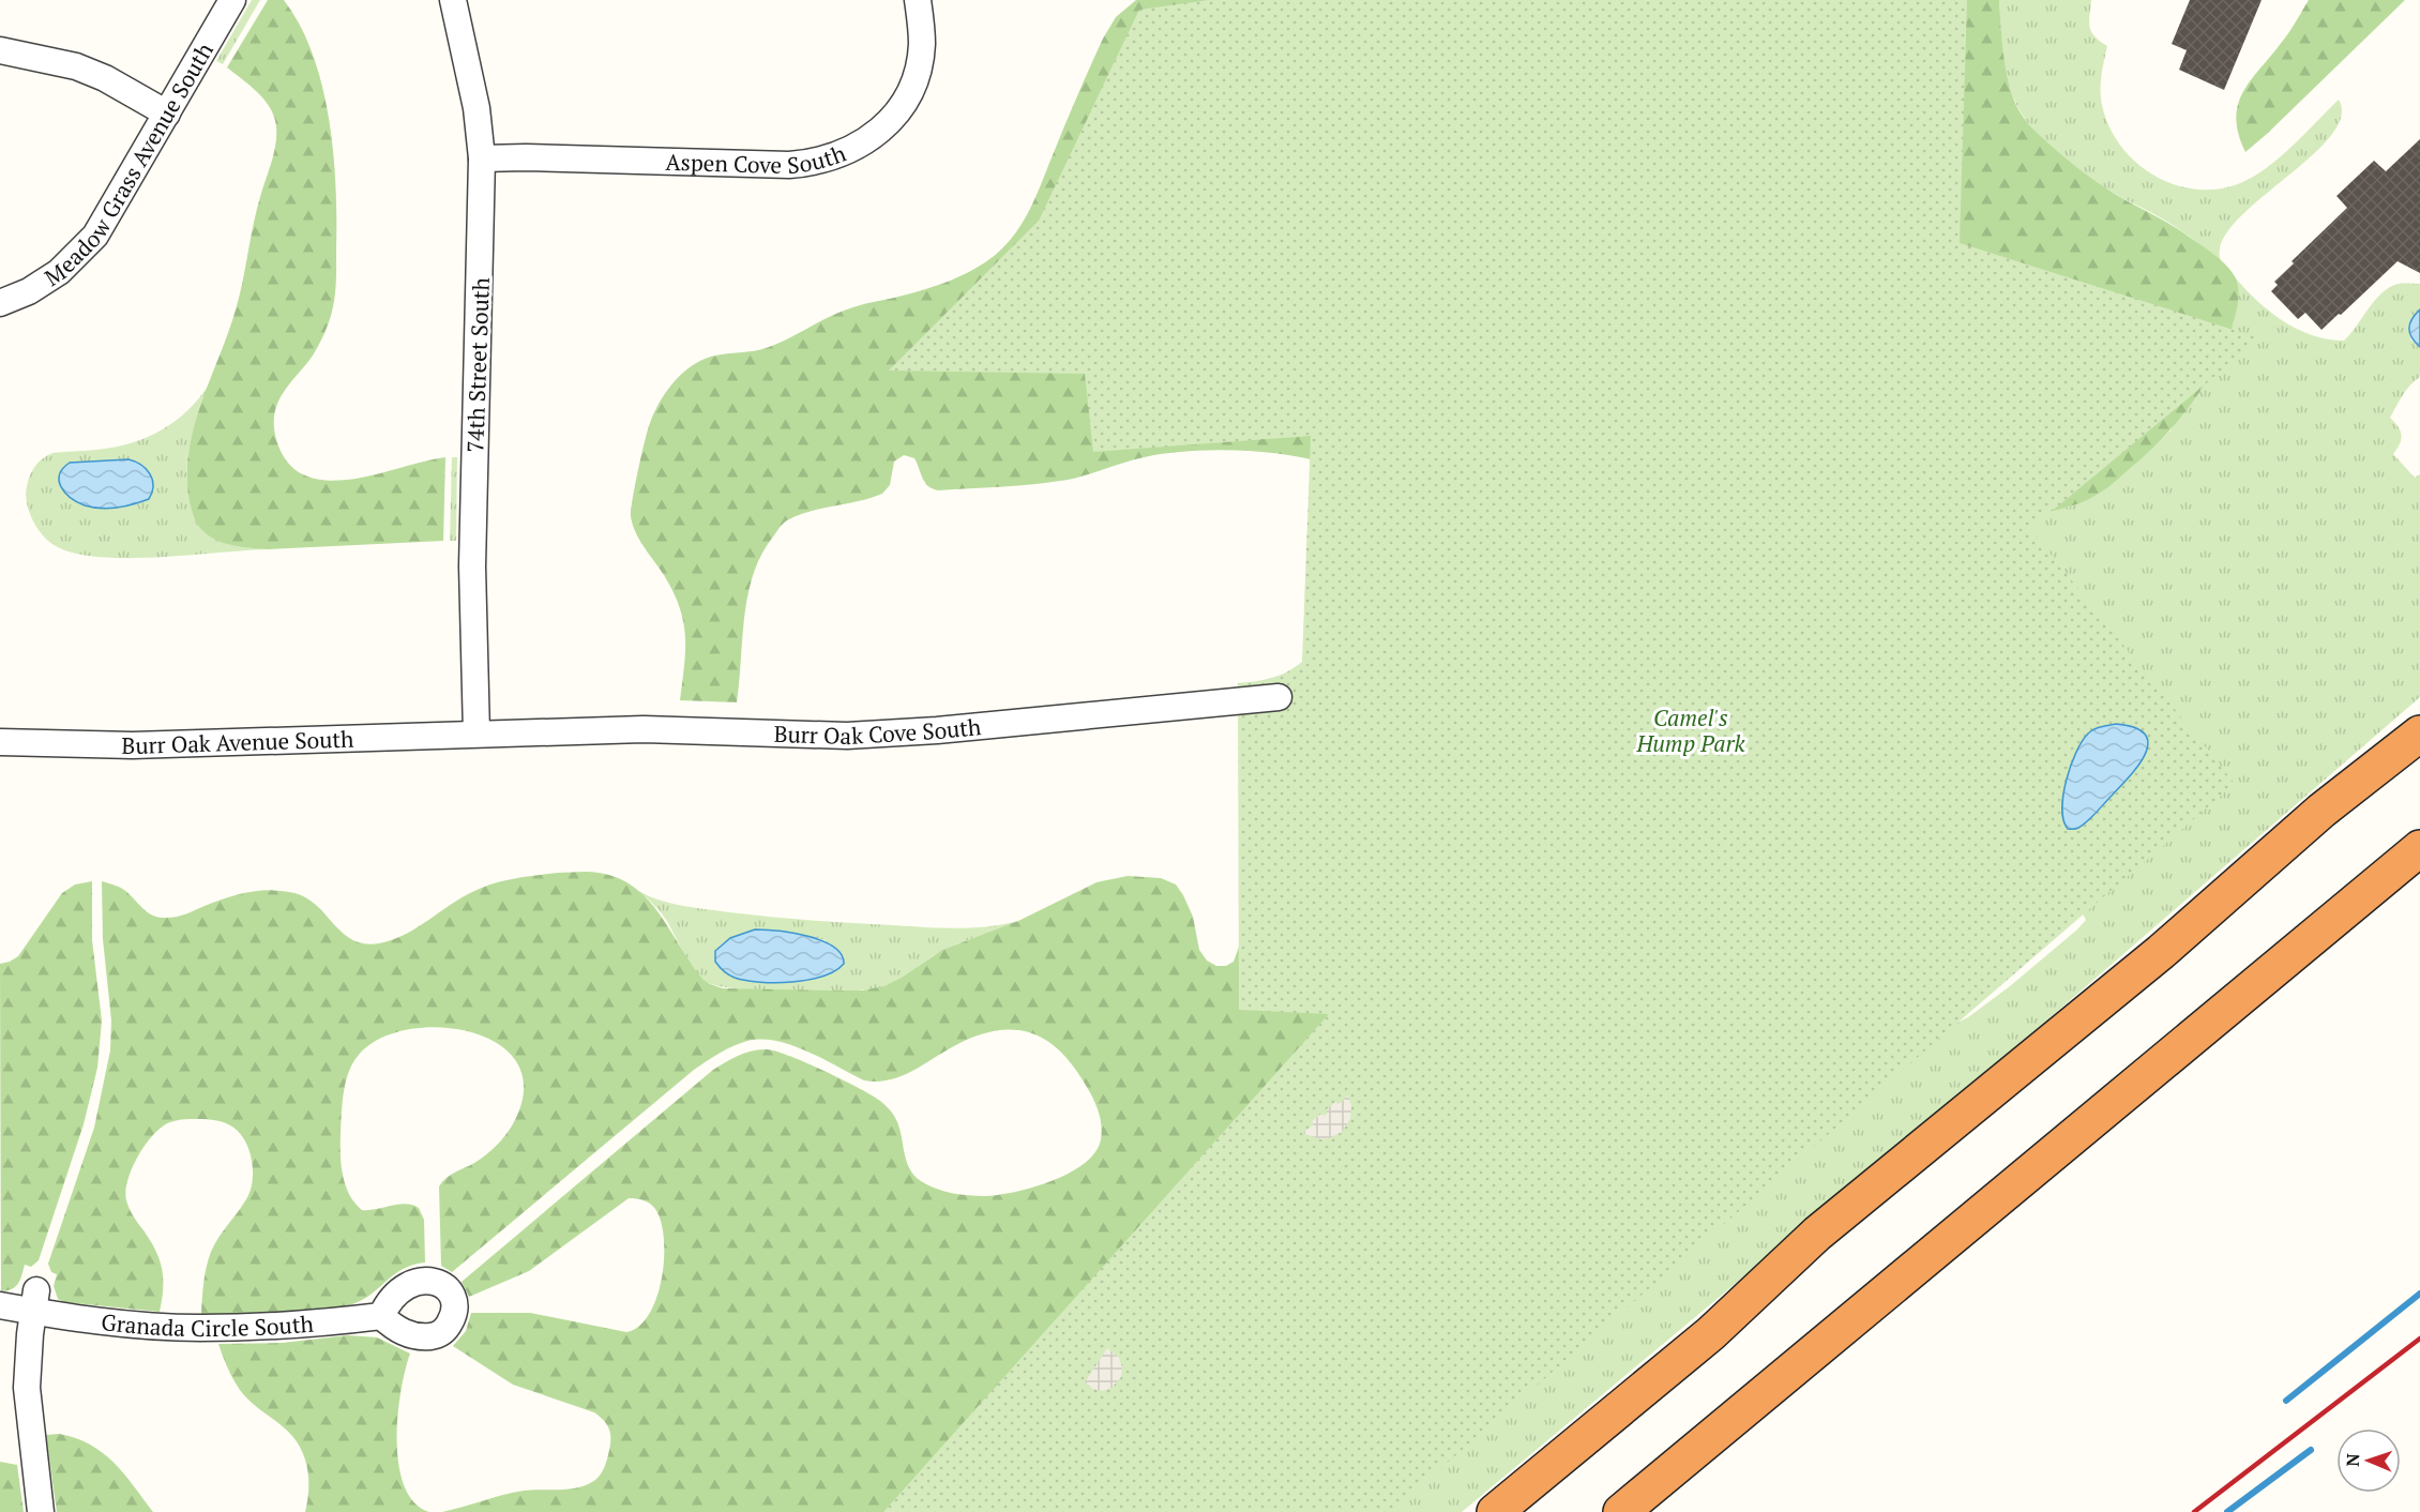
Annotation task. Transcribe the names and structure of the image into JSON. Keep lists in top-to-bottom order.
{
  "streets": {
    "street": [
      "Aspen Cove South",
      "Meadow Grass Avenue South",
      "74th Street South",
      "Burr Oak Cove South",
      "Burr Oak Avenue South",
      "Granada Circle South"
    ]
  },
  "crossings": [
    ["Aspen Cove South", "74th Street South"],
    ["74th Street South", "Burr Oak Cove South"],
    ["74th Street South", "Burr Oak Avenue South"],
    ["Burr Oak Cove South", "Burr Oak Avenue South"]
  ],
  "parks": ["Camel's Hump Park"],
  "north": "left"
}
